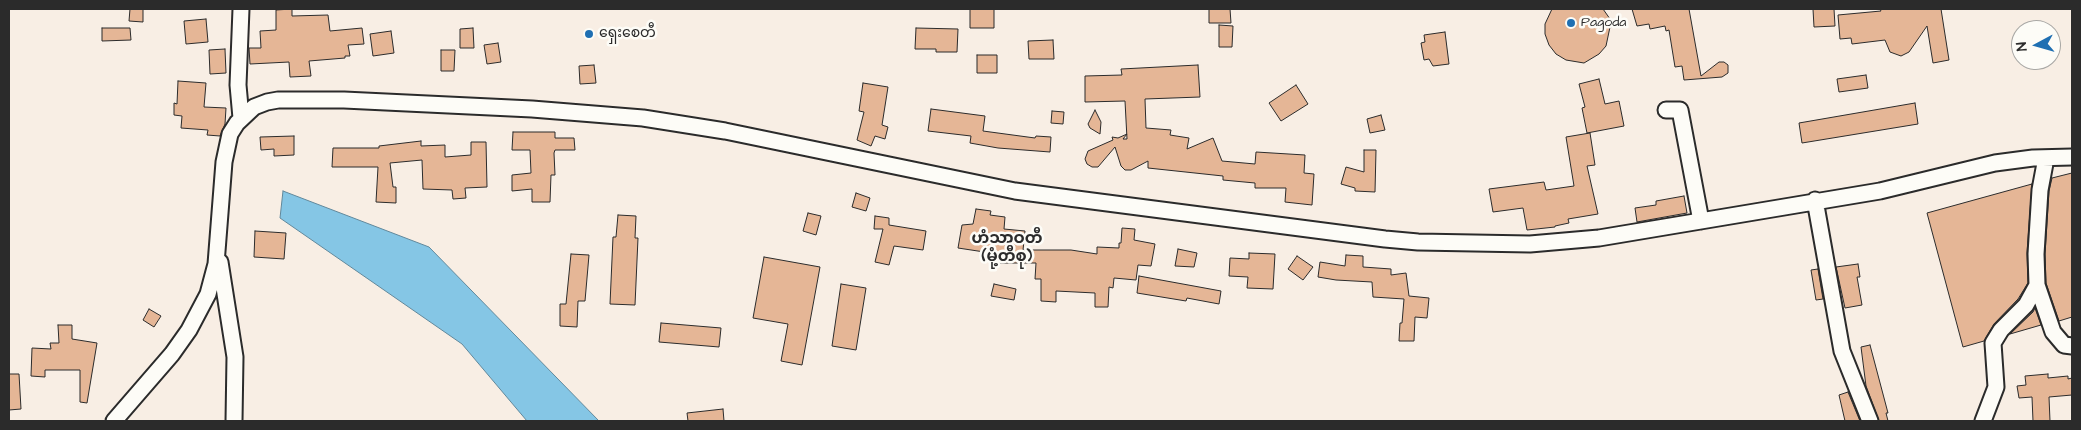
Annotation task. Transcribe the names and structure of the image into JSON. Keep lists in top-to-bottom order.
{
  "districts": ["ဟံသာဝတီ (မုံ့တီစု)"],
  "places": ["Pagoda", "ရှေးစေတီ"],
  "north": "left"
}
